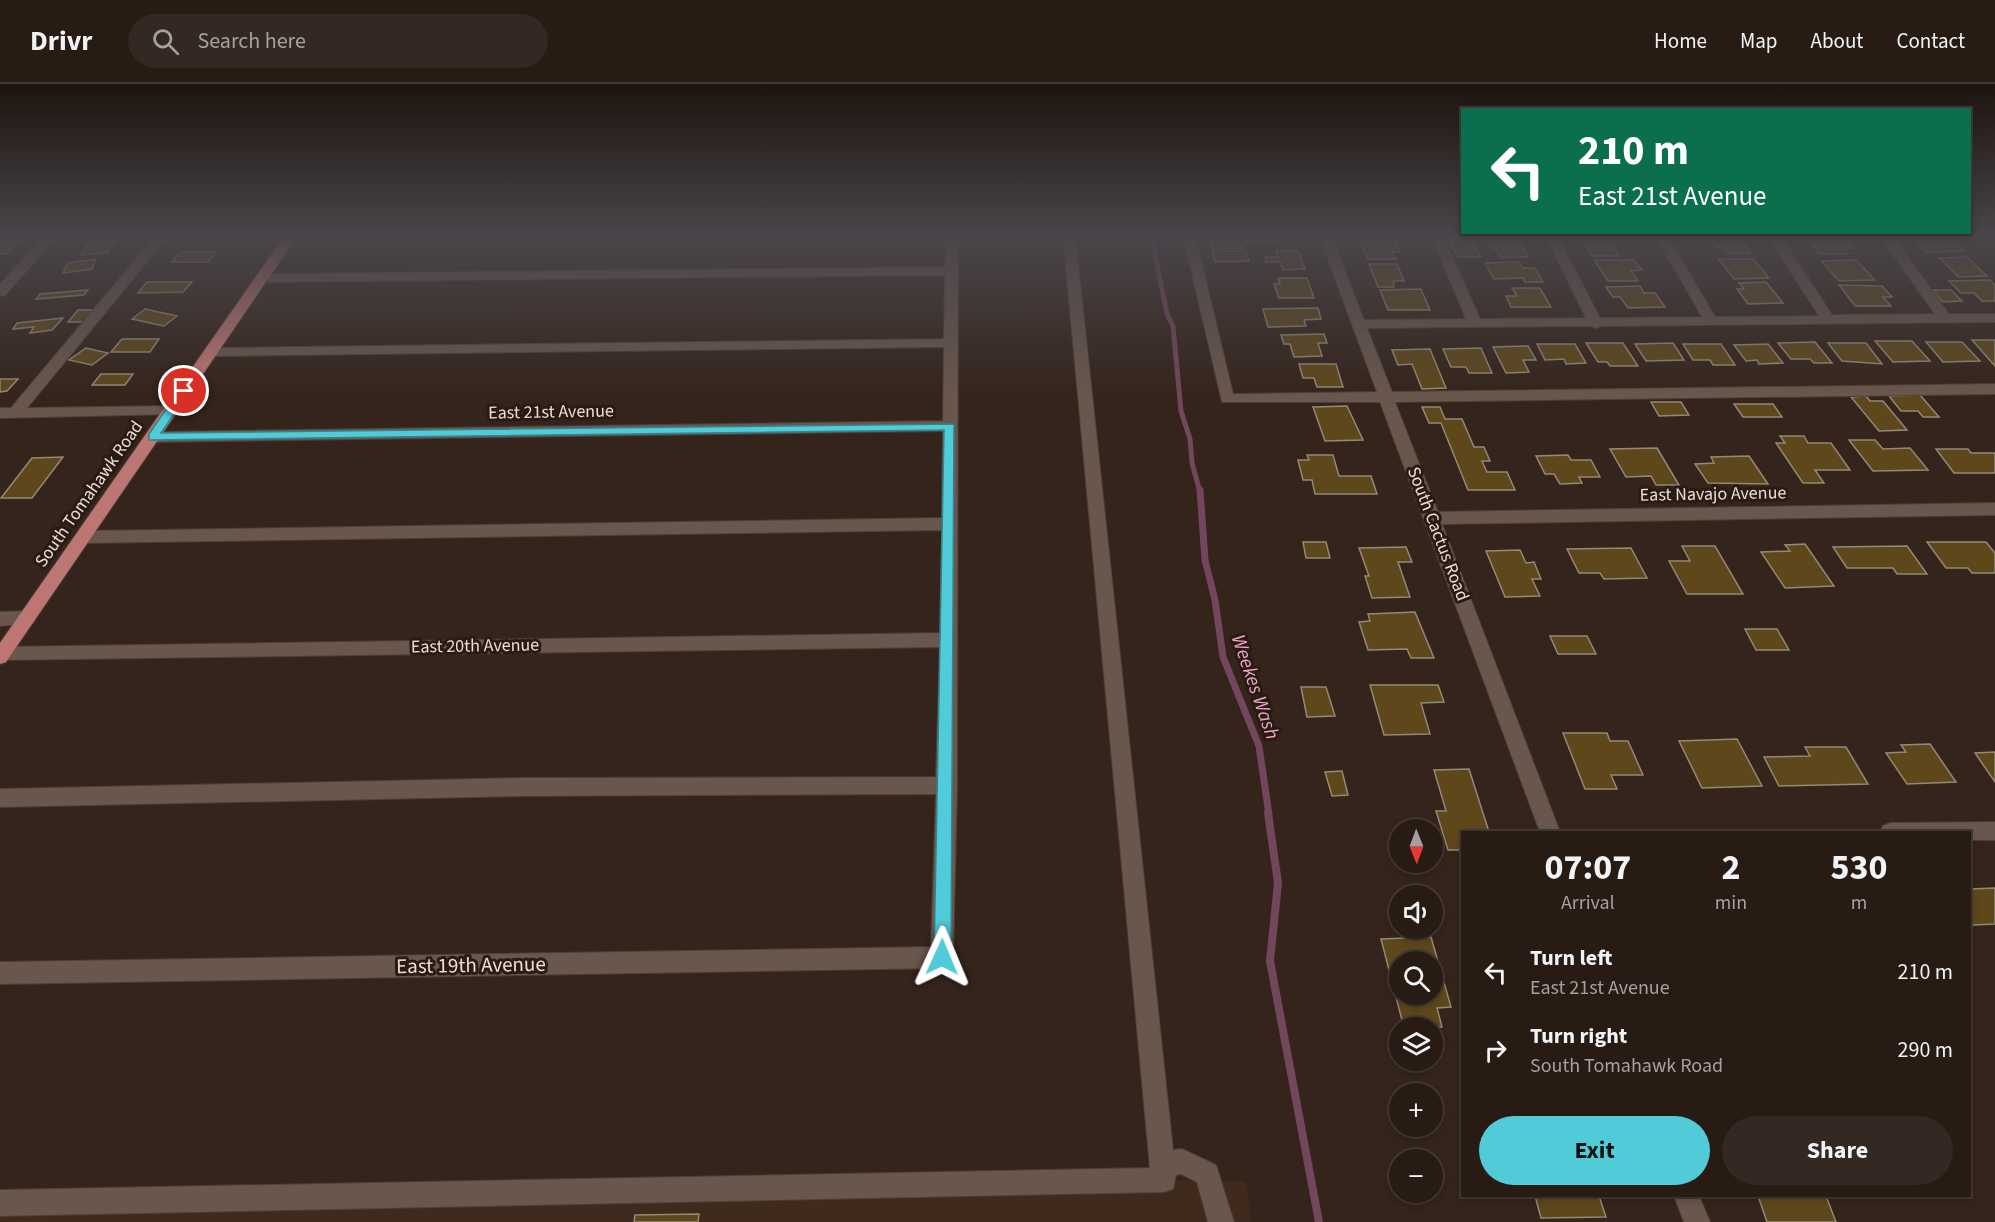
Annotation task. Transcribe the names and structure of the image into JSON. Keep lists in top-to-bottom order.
{
  "streets": {
    "main road": ["South Tomahawk Road"],
    "street": [
      "East 21st Avenue",
      "East Navajo Avenue",
      "South Cactus Road",
      "East 20th Avenue",
      "East 19th Avenue"
    ]
  },
  "crossings": [
    ["East 21st Avenue", "South Tomahawk Road"],
    ["South Tomahawk Road", "East 20th Avenue"],
    ["East Navajo Avenue", "South Cactus Road"]
  ],
  "water": ["Weekes Wash"],
  "north": "bottom",
  "page": {
    "header": "Drivr",
    "search": "Search here",
    "nav": [
      "Home",
      "Map",
      "About",
      "Contact"
    ],
    "turn": ["210 m", "East 21st Avenue"],
    "map_buttons": ["+", "−"],
    "eta": [
      "07:07",
      "Arrival",
      "2",
      "min",
      "530",
      "m"
    ],
    "list": [
      {
        "name": "Turn left",
        "note": "East 21st Avenue",
        "value": "210 m"
      },
      {
        "name": "Turn right",
        "note": "South Tomahawk Road",
        "value": "290 m"
      }
    ],
    "buttons": ["Exit", "Share"]
  }
}
